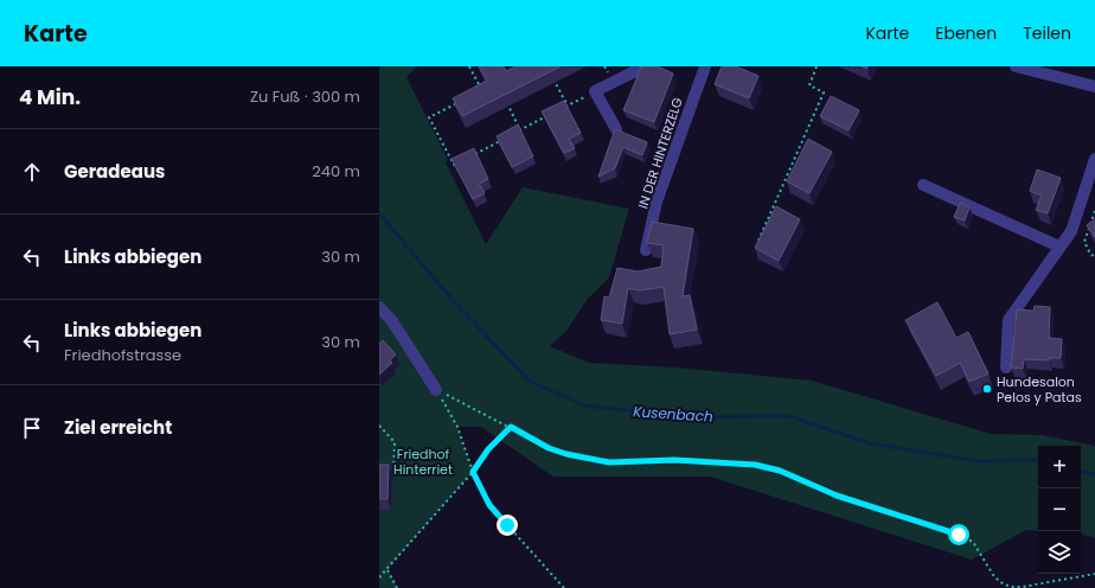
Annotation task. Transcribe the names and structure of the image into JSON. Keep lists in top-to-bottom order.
{
  "streets": {
    "street": ["IN DER HINTERZELG"]
  },
  "water": ["Kusenbach"],
  "parks": ["Friedhof Hinterriet"],
  "places": ["Hundesalon Pelos y Patas"],
  "page": {
    "header": "Karte",
    "nav": ["Karte", "Ebenen", "Teilen"],
    "heading": ["4 Min.", "Zu Fuß · 300 m"],
    "list": [
      ["Geradeaus", "240 m"],
      ["Links abbiegen", "30 m"],
      ["Links abbiegen", "Friedhofstrasse", "30 m"],
      "Ziel erreicht"
    ],
    "map_buttons": ["+", "−"]
  }
}
